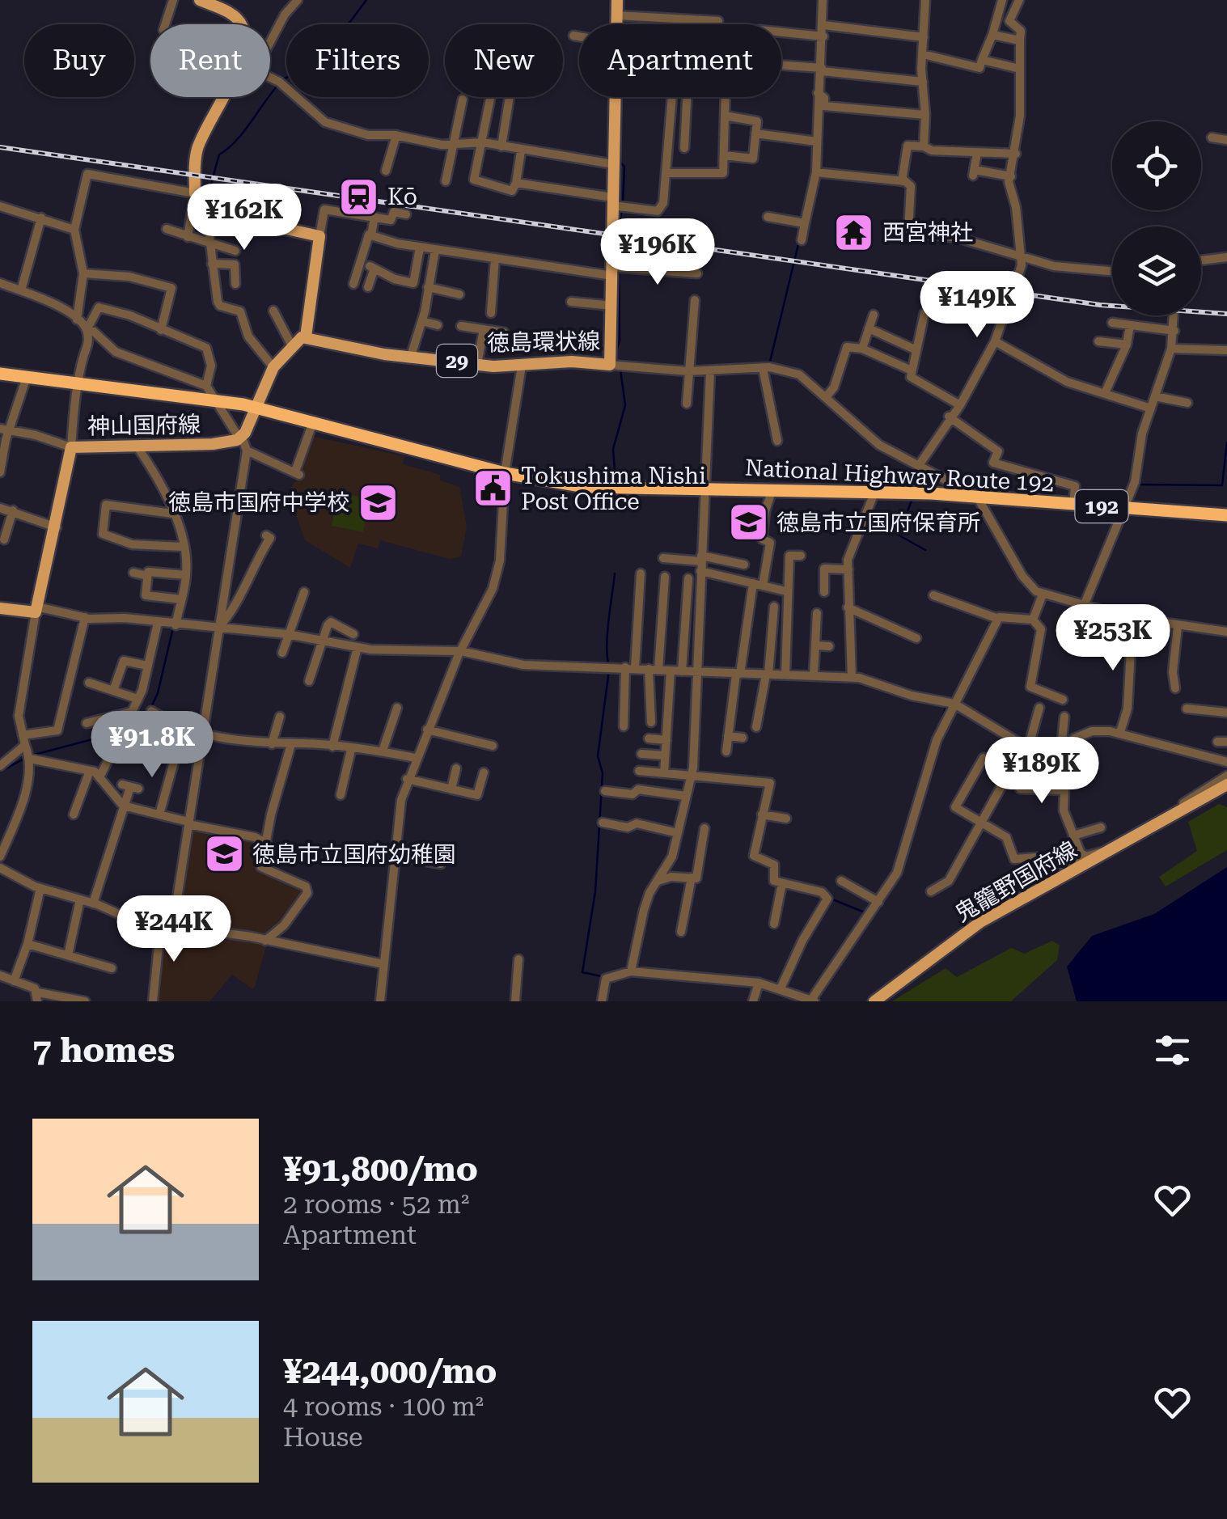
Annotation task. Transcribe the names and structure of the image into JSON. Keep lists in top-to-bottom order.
{
  "streets": {
    "highway": ["National Highway Route 192", "192"],
    "main road": [
      "徳島環状線",
      "29",
      "神山国府線",
      "鬼籠野国府線"
    ]
  },
  "places": {
    "station": ["Kō"],
    "temple": ["西宮神社"],
    "public building": ["Tokushima Nishi Post Office"],
    "school or university": ["徳島市国府中学校", "徳島市立国府保育所", "徳島市立国府幼稚園"]
  },
  "page": {
    "chip": [
      "Buy",
      "Rent",
      "Filters",
      "New",
      "Apartment"
    ],
    "price": [
      "¥162K",
      "¥196K",
      "¥149K",
      "¥253K",
      "¥91.8K",
      "¥189K",
      "¥244K"
    ],
    "heading": "7 homes",
    "list": [
      {
        "name": "¥91,800/mo",
        "note": "2 rooms · 52 m² · Apartment"
      },
      {
        "name": "¥244,000/mo",
        "note": "4 rooms · 100 m² · House"
      }
    ]
  }
}
